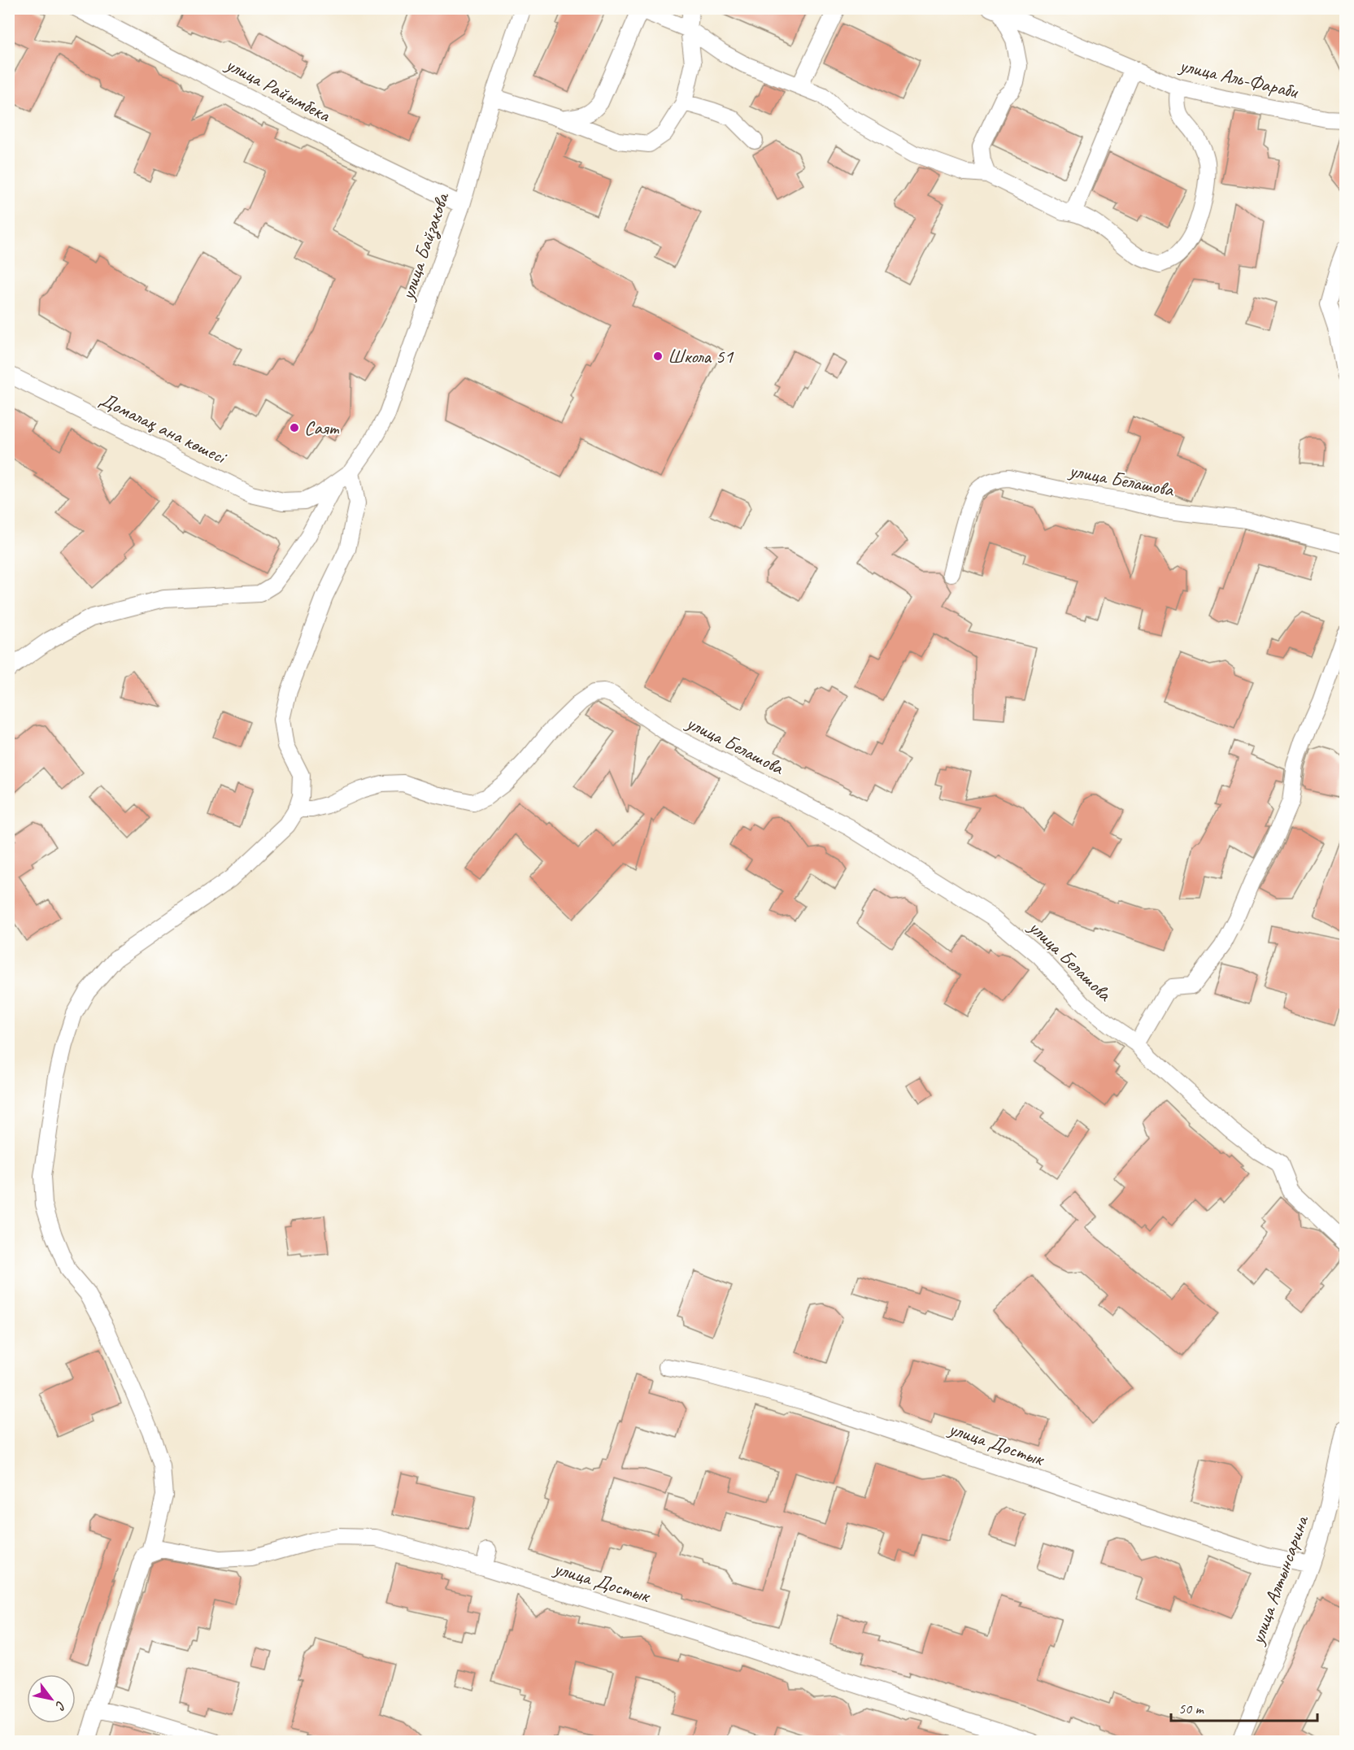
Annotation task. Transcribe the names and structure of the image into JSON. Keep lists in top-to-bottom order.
{
  "streets": {
    "street": [
      "улица Аль-Фараби",
      "улица Райымбека",
      "улица Байзакова",
      "Домалақ ана көшесі",
      "улица Белашова",
      "улица Достык",
      "улица Алтынсарина"
    ]
  },
  "crossings": [
    ["улица Райымбека", "улица Байзакова"],
    ["улица Байзакова", "Домалақ ана көшесі"],
    ["улица Достык", "улица Алтынсарина"]
  ],
  "places": ["Школа 51", "Саят"],
  "scale_bar": "50 m",
  "north": "bottom right"
}
